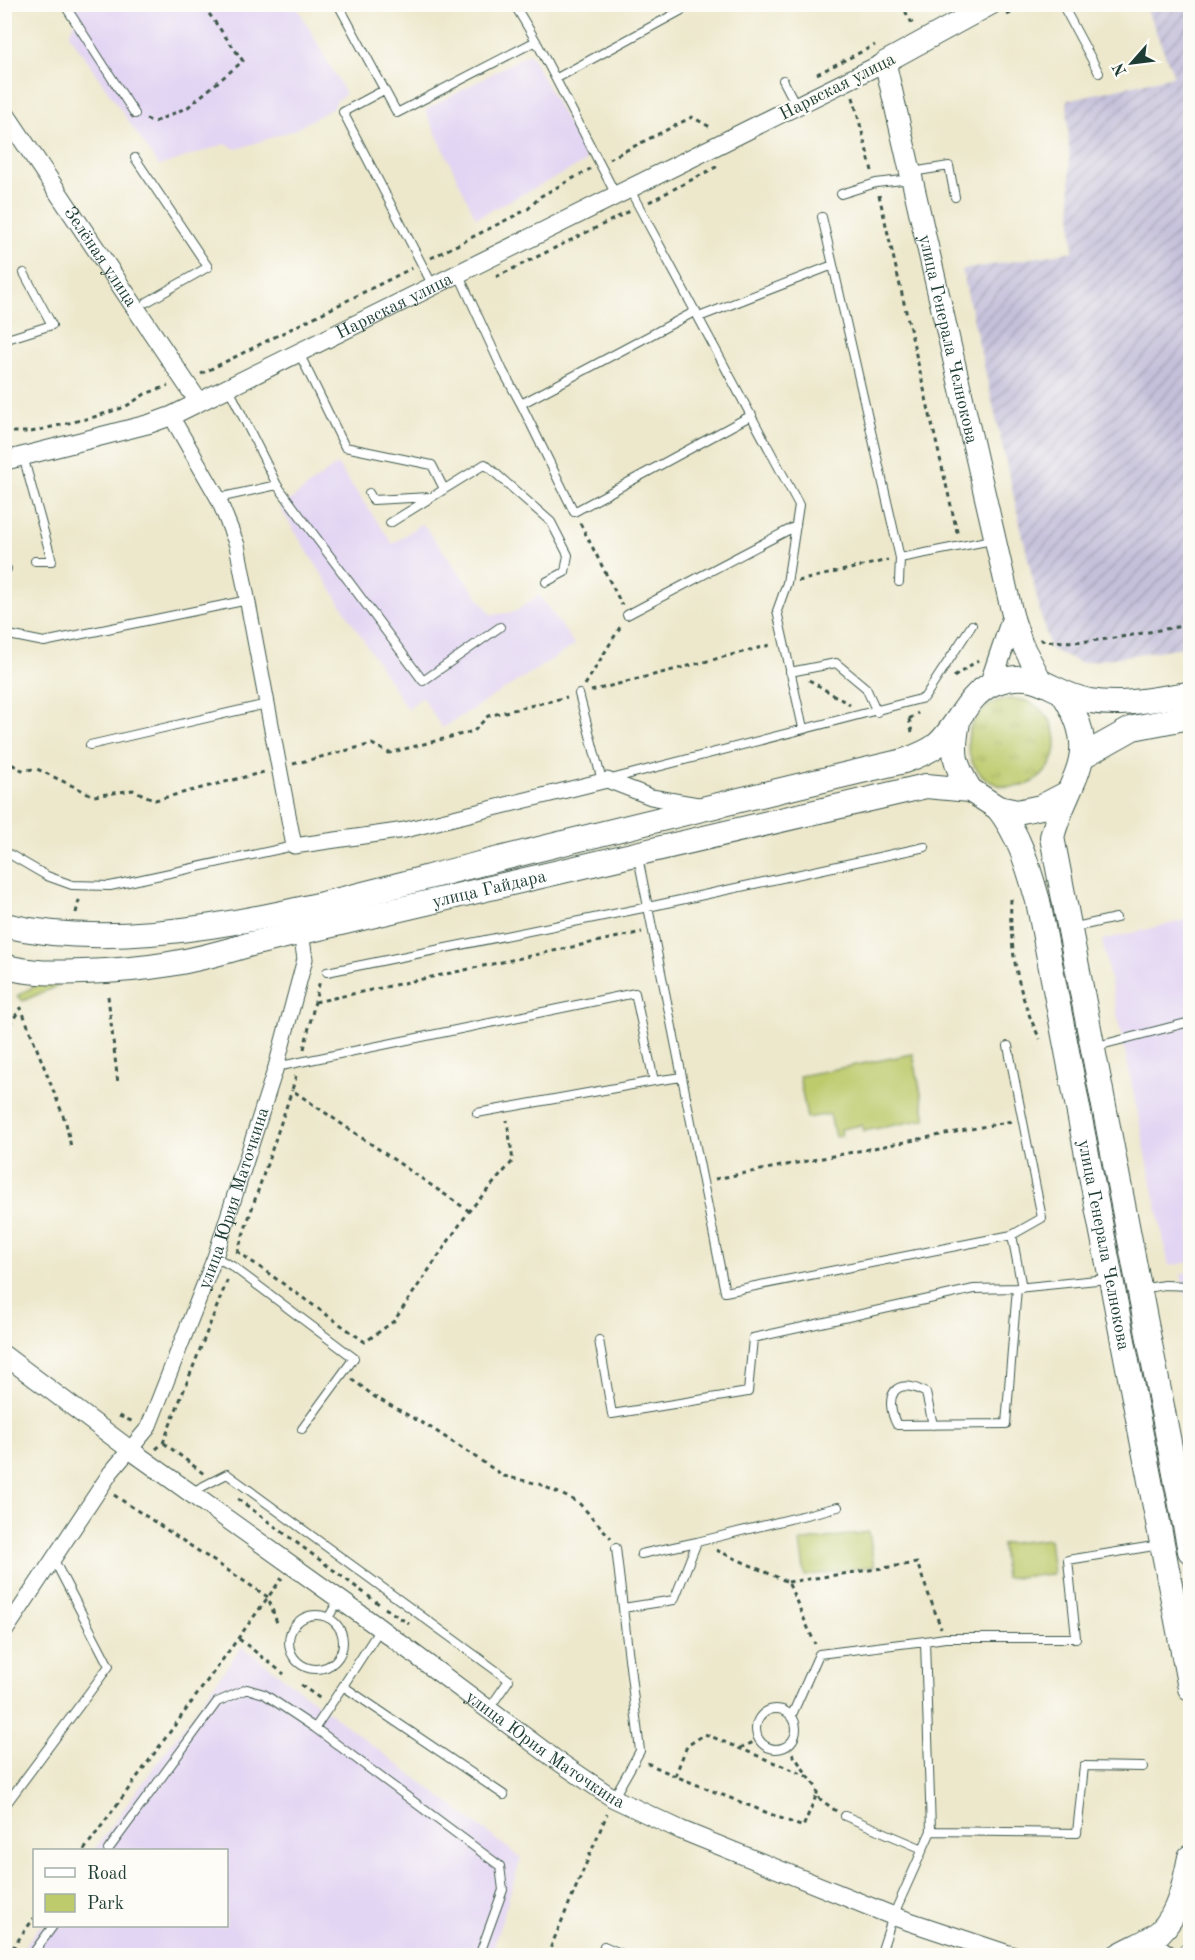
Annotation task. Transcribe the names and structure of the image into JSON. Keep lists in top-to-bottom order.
{
  "streets": {
    "main road": ["Нарвская улица", "улица Генерала Челнокова", "улица Гайдара"],
    "street": ["Зелёная улица", "улица Юрия Маточкина"]
  },
  "crossings": [
    ["Нарвская улица", "Зелёная улица"],
    ["Нарвская улица", "улица Генерала Челнокова"],
    ["улица Генерала Челнокова", "улица Гайдара"],
    ["улица Гайдара", "улица Юрия Маточкина"]
  ],
  "legend": ["Road", "Park"],
  "north": "bottom left"
}
